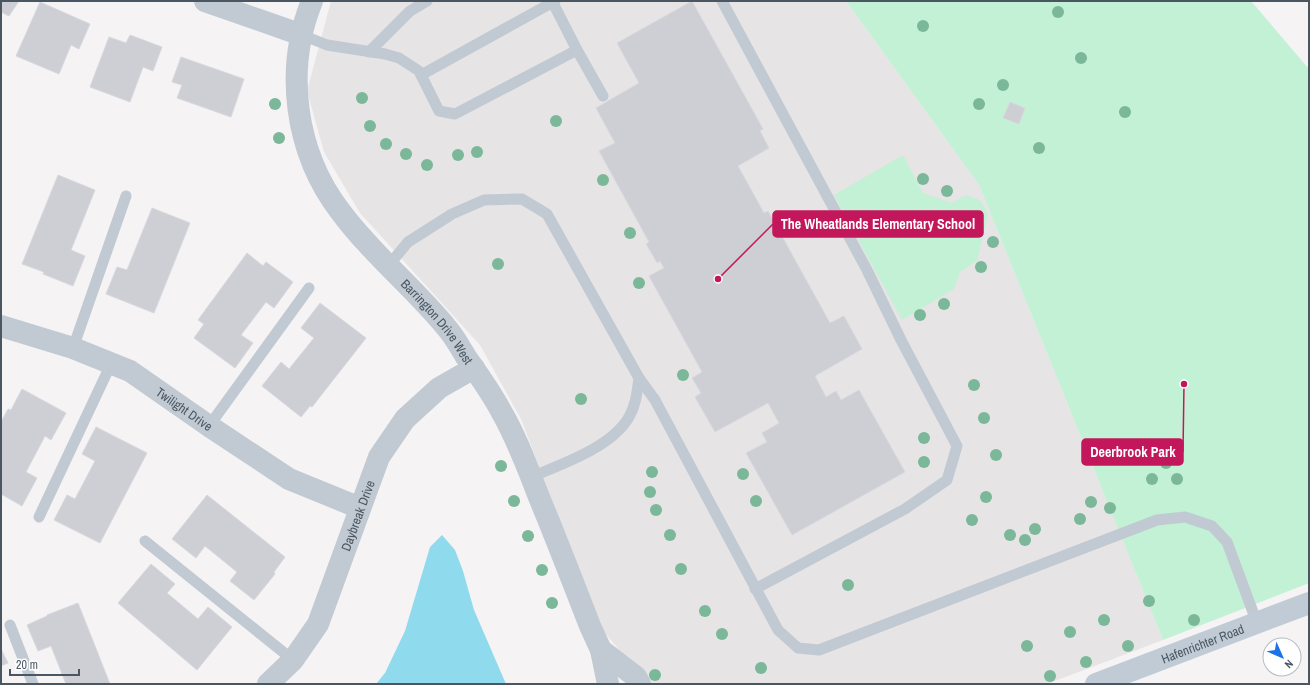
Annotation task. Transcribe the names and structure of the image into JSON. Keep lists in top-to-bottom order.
{
  "streets": {
    "street": [
      "Barrington Drive West",
      "Twilight Drive",
      "Daybreak Drive",
      "Hafenrichter Road"
    ]
  },
  "crossings": [
    ["Barrington Drive West", "Daybreak Drive"],
    ["Twilight Drive", "Daybreak Drive"]
  ],
  "places": ["The Wheatlands Elementary School", "Deerbrook Park"],
  "scale_bar": "20 m",
  "north": "bottom right"
}
